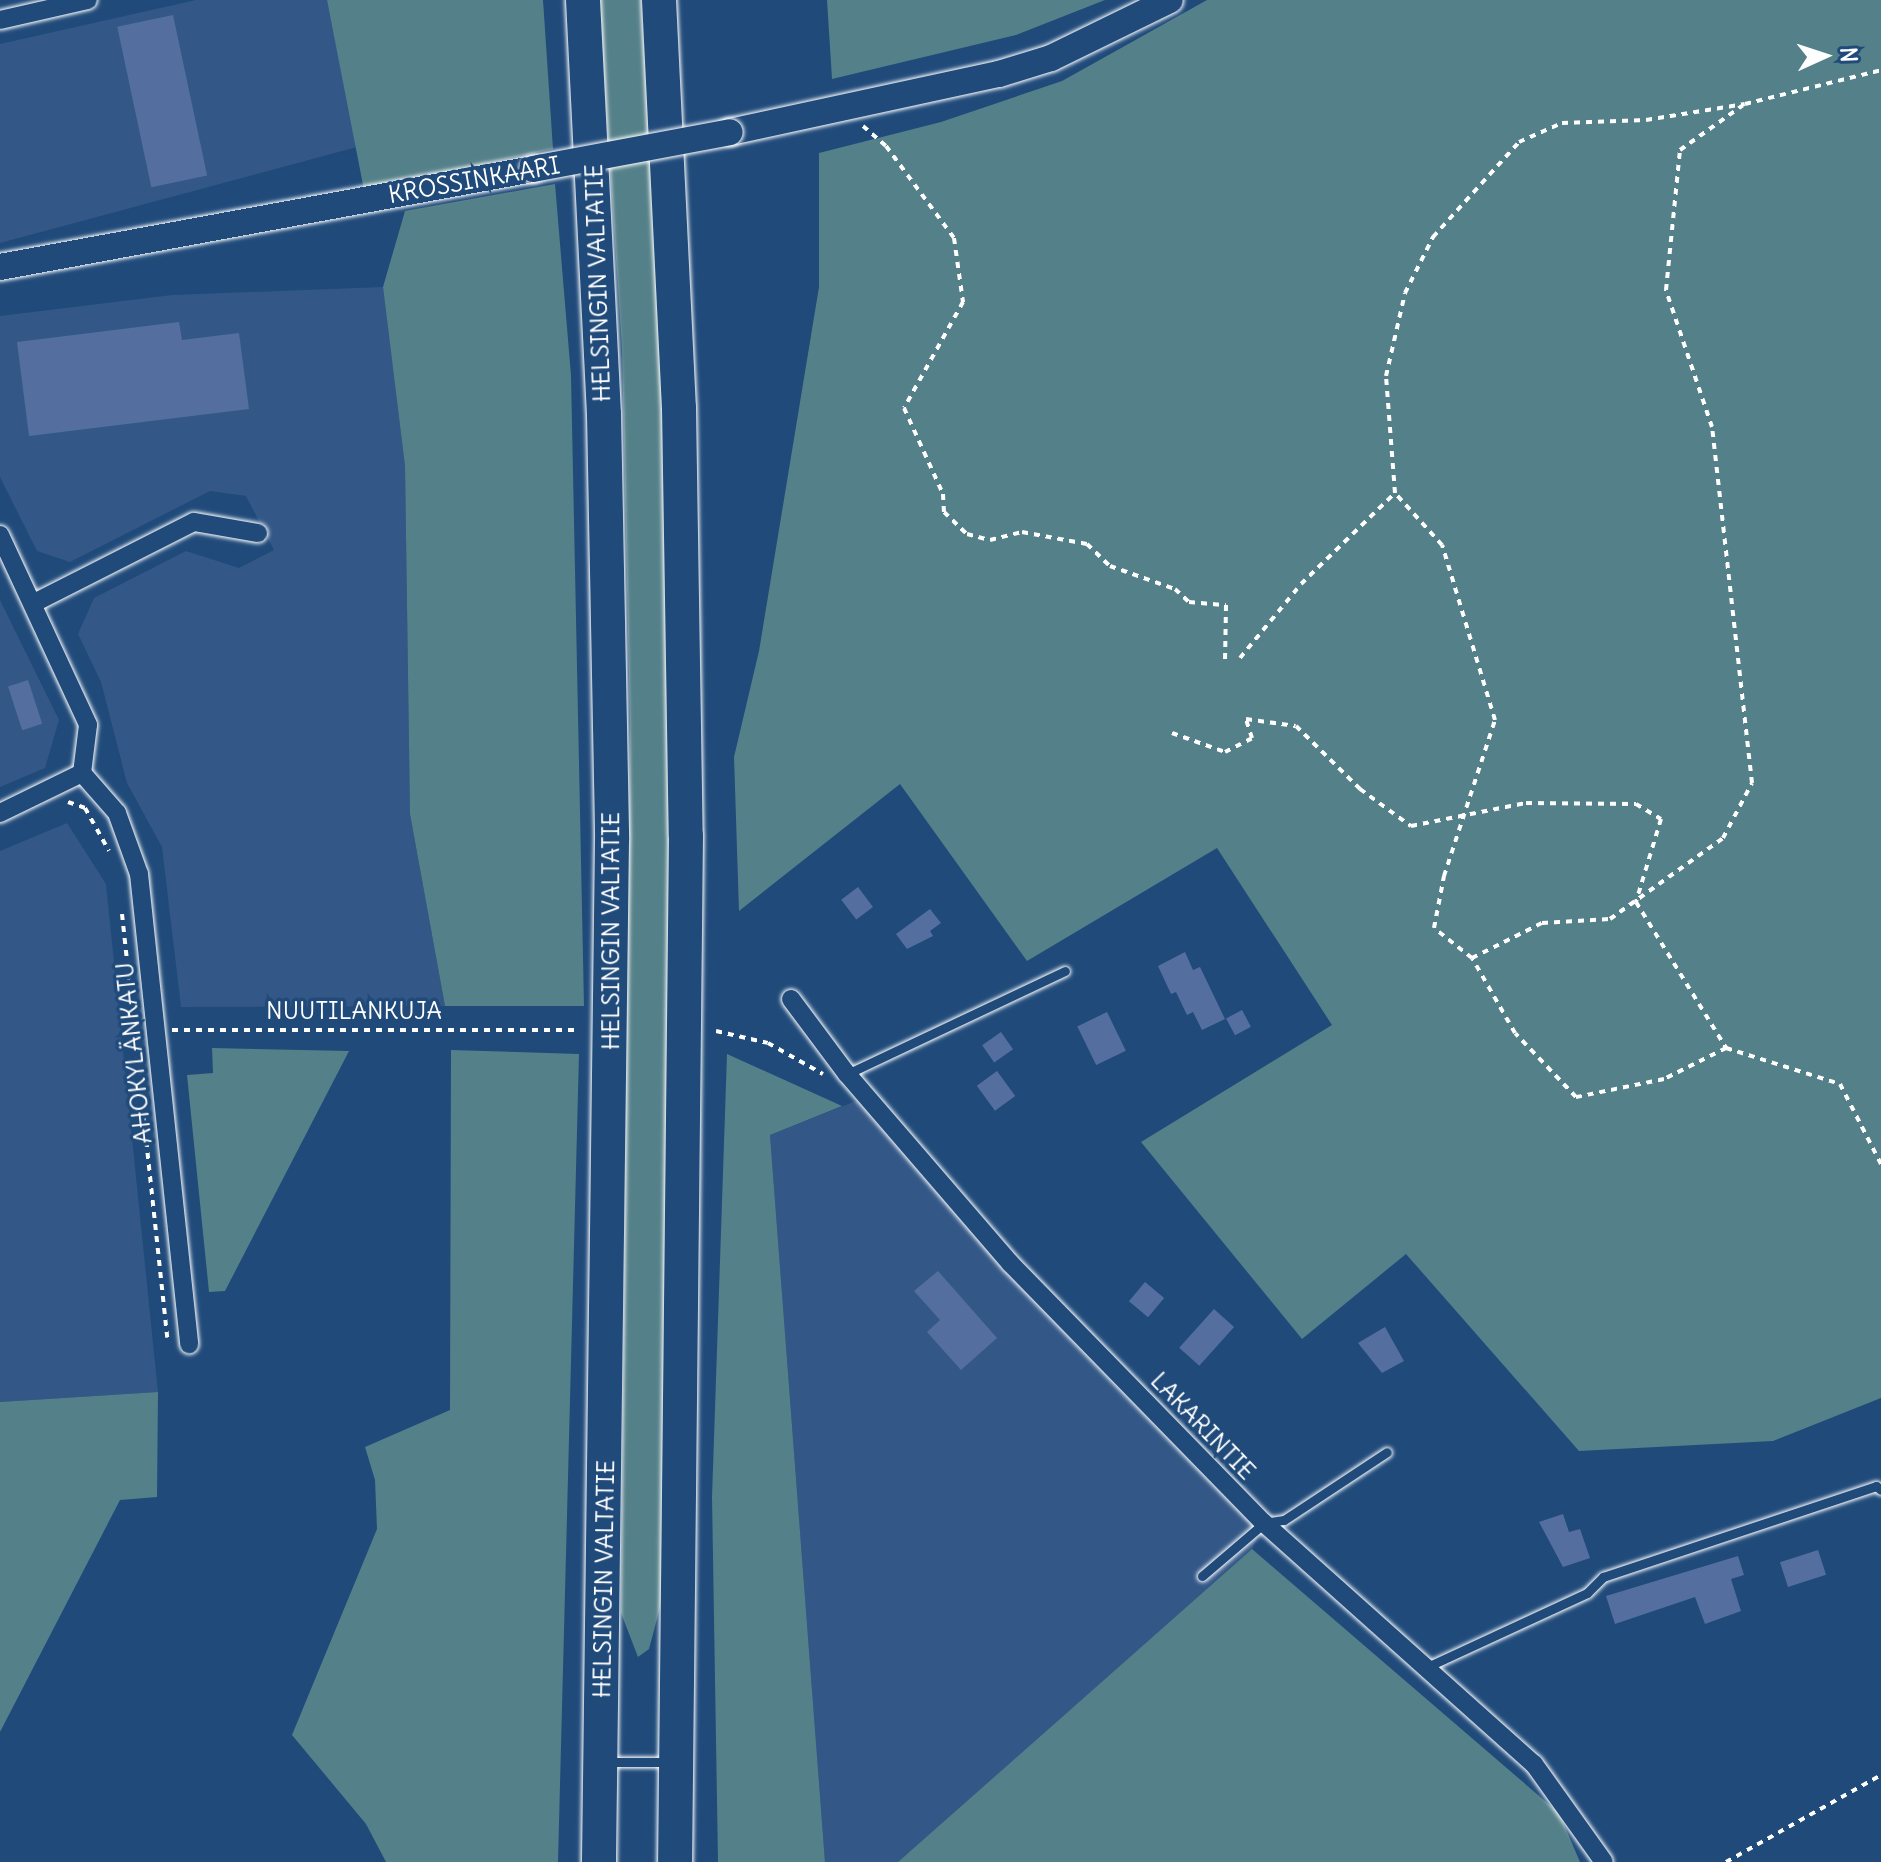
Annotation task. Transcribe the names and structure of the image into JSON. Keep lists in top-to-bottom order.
{
  "streets": {
    "highway": ["HELSINGIN VALTATIE"],
    "street": ["KROSSINKAARI", "AHOKYLÄNKATU", "LAKARINTIE"],
    "path": ["NUUTILANKUJA"]
  },
  "crossings": [
    ["NUUTILANKUJA", "AHOKYLÄNKATU"]
  ],
  "north": "right"
}
